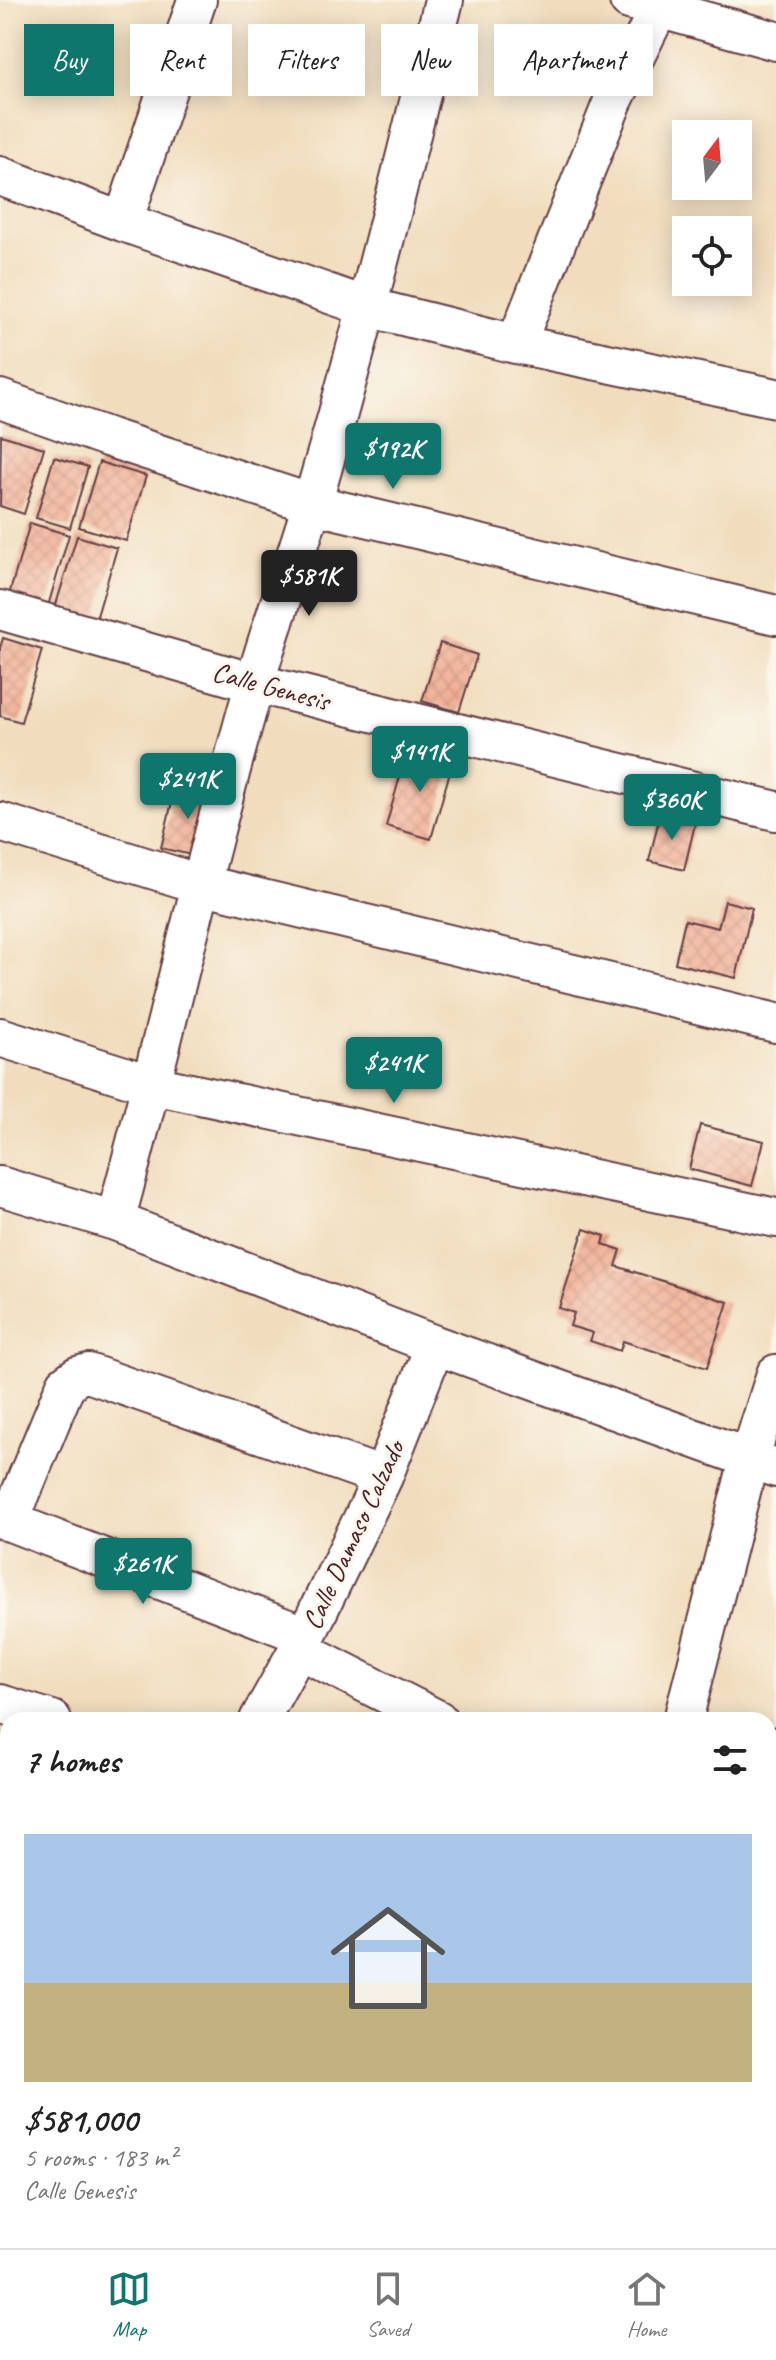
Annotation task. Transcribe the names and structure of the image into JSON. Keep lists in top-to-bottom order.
{
  "streets": {
    "street": ["Calle Genesis", "Calle Damaso Calzado"]
  },
  "north": "top",
  "page": {
    "chip": [
      "Buy",
      "Rent",
      "Filters",
      "New",
      "Apartment"
    ],
    "price": [
      "$192K",
      "$581K",
      "$141K",
      "$241K",
      "$360K",
      "$241K",
      "$261K"
    ],
    "heading": "7 homes",
    "list": [
      {
        "name": "$581,000",
        "note": "5 rooms · 183 m² · Calle Genesis"
      }
    ],
    "tabs": ["Map", "Saved", "Home"]
  }
}
